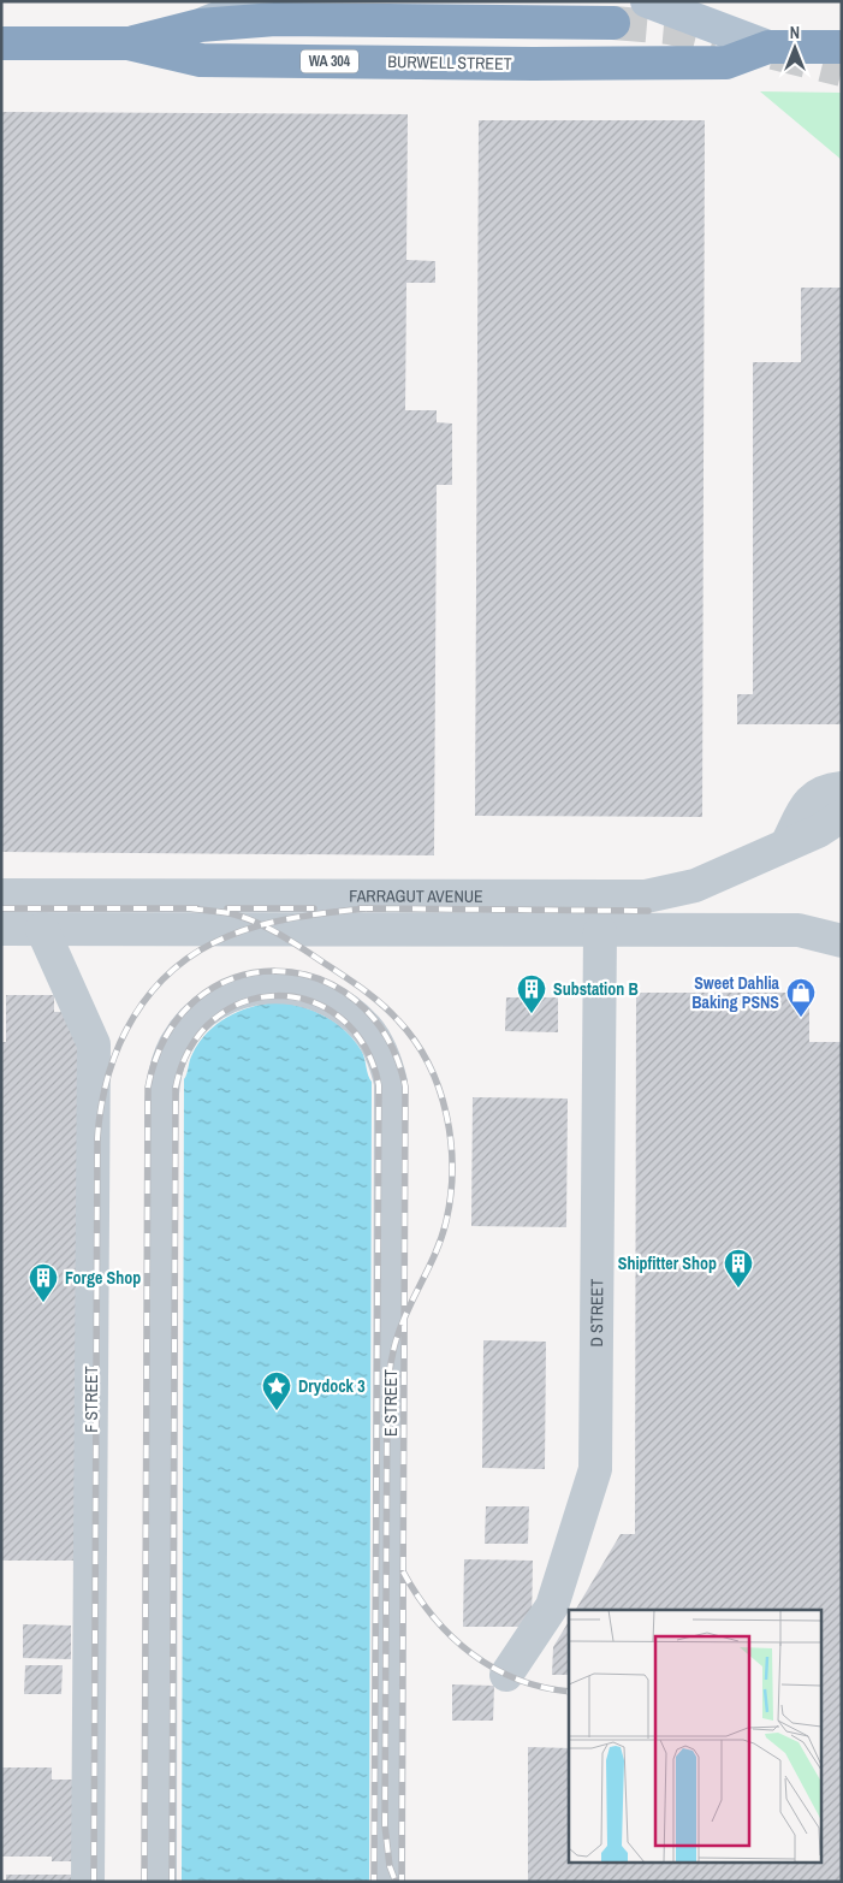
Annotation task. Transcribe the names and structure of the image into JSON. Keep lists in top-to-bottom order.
{
  "streets": {
    "highway": ["WA 304", "BURWELL STREET"],
    "street": [
      "FARRAGUT AVENUE",
      "D STREET",
      "F STREET",
      "E STREET"
    ]
  },
  "crossings": [
    ["FARRAGUT AVENUE", "D STREET"],
    ["FARRAGUT AVENUE", "F STREET"]
  ],
  "places": {
    "building": ["Substation B", "Shipfitter Shop", "Forge Shop"],
    "shop": ["Sweet Dahlia Baking PSNS"],
    "place": ["Drydock 3"]
  },
  "north": "top"
}
